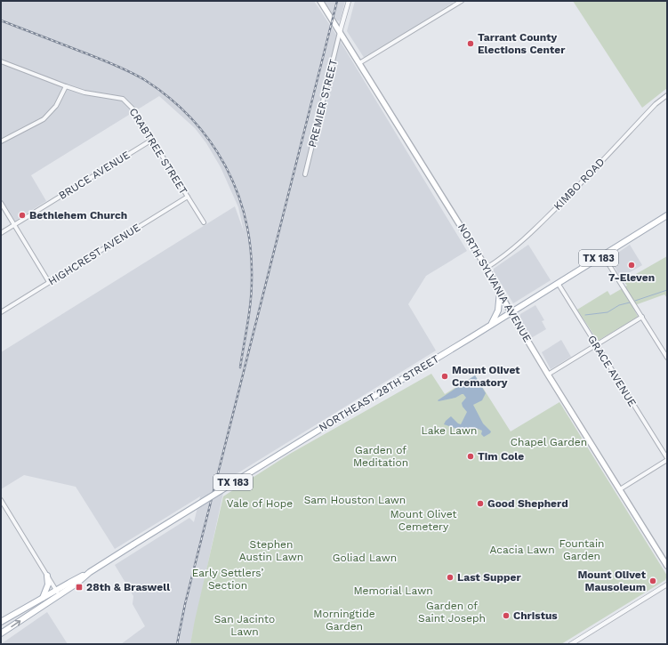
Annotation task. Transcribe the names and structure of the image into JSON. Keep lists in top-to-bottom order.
{
  "streets": {
    "main road": ["TX 183", "NORTH SYLVANIA AVENUE", "NORTHEAST 28TH STREET"],
    "street": [
      "PREMIER STREET",
      "CRABTREE STREET",
      "BRUCE AVENUE",
      "KIMBO ROAD",
      "HIGHCREST AVENUE",
      "GRACE AVENUE"
    ]
  },
  "crossings": [
    ["PREMIER STREET", "NORTH SYLVANIA AVENUE"],
    ["CRABTREE STREET", "BRUCE AVENUE"],
    ["CRABTREE STREET", "HIGHCREST AVENUE"],
    ["KIMBO ROAD", "NORTH SYLVANIA AVENUE"],
    ["NORTH SYLVANIA AVENUE", "NORTHEAST 28TH STREET"],
    ["GRACE AVENUE", "NORTHEAST 28TH STREET"]
  ],
  "parks": [
    "Lake Lawn",
    "Chapel Garden",
    "Garden of Meditation",
    "Sam Houston Lawn",
    "Vale of Hope",
    "Mount Olivet Cemetery",
    "Fountain Garden",
    "Stephen Austin Lawn",
    "Acacia Lawn",
    "Goliad Lawn",
    "Early Settlers’ Section",
    "Memorial Lawn",
    "Garden of Saint Joseph",
    "Morningtide Garden",
    "San Jacinto Lawn"
  ],
  "places": {
    "other": [
      "Tarrant County Elections Center",
      "Bethlehem Church",
      "7-Eleven",
      "Mount Olivet Crematory",
      "Tim Cole",
      "Good Shepherd",
      "Last Supper",
      "Mount Olivet Mausoleum",
      "Christus"
    ],
    "transit": ["28th & Braswell"]
  }
}
